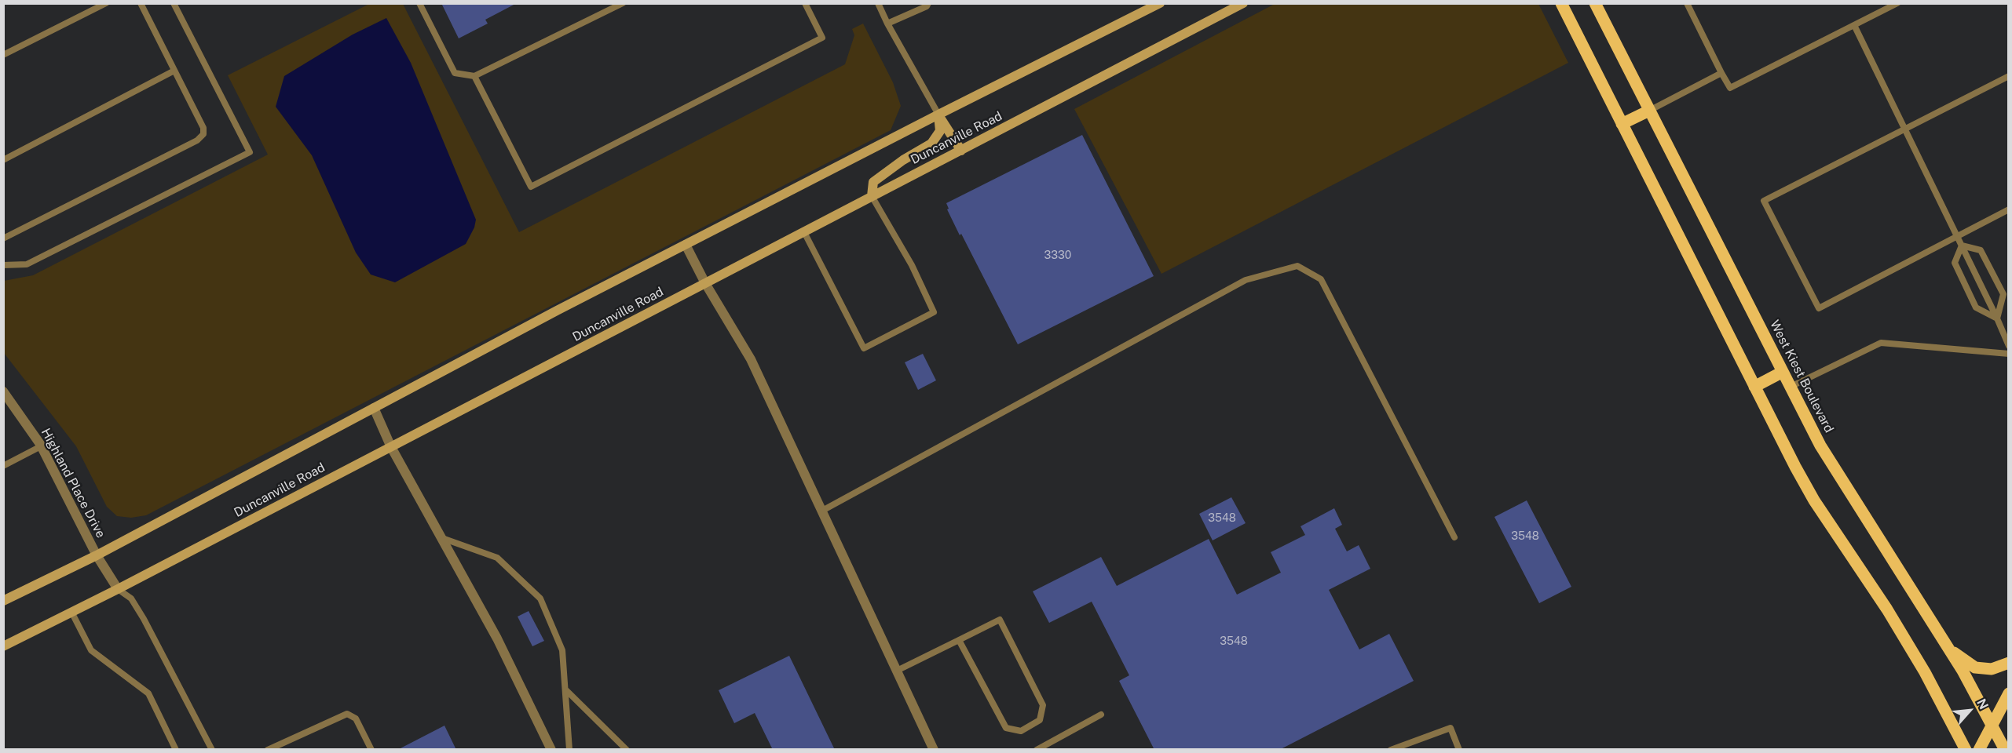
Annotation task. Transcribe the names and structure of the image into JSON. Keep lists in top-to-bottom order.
{
  "streets": {
    "main road": ["Duncanville Road", "West Kiest Boulevard"],
    "street": ["Highland Place Drive"]
  },
  "crossings": [
    ["Duncanville Road", "Highland Place Drive"]
  ],
  "house_numbers": [
    "3330",
    "3548",
    "3548",
    "3548"
  ],
  "north": "top right"
}
